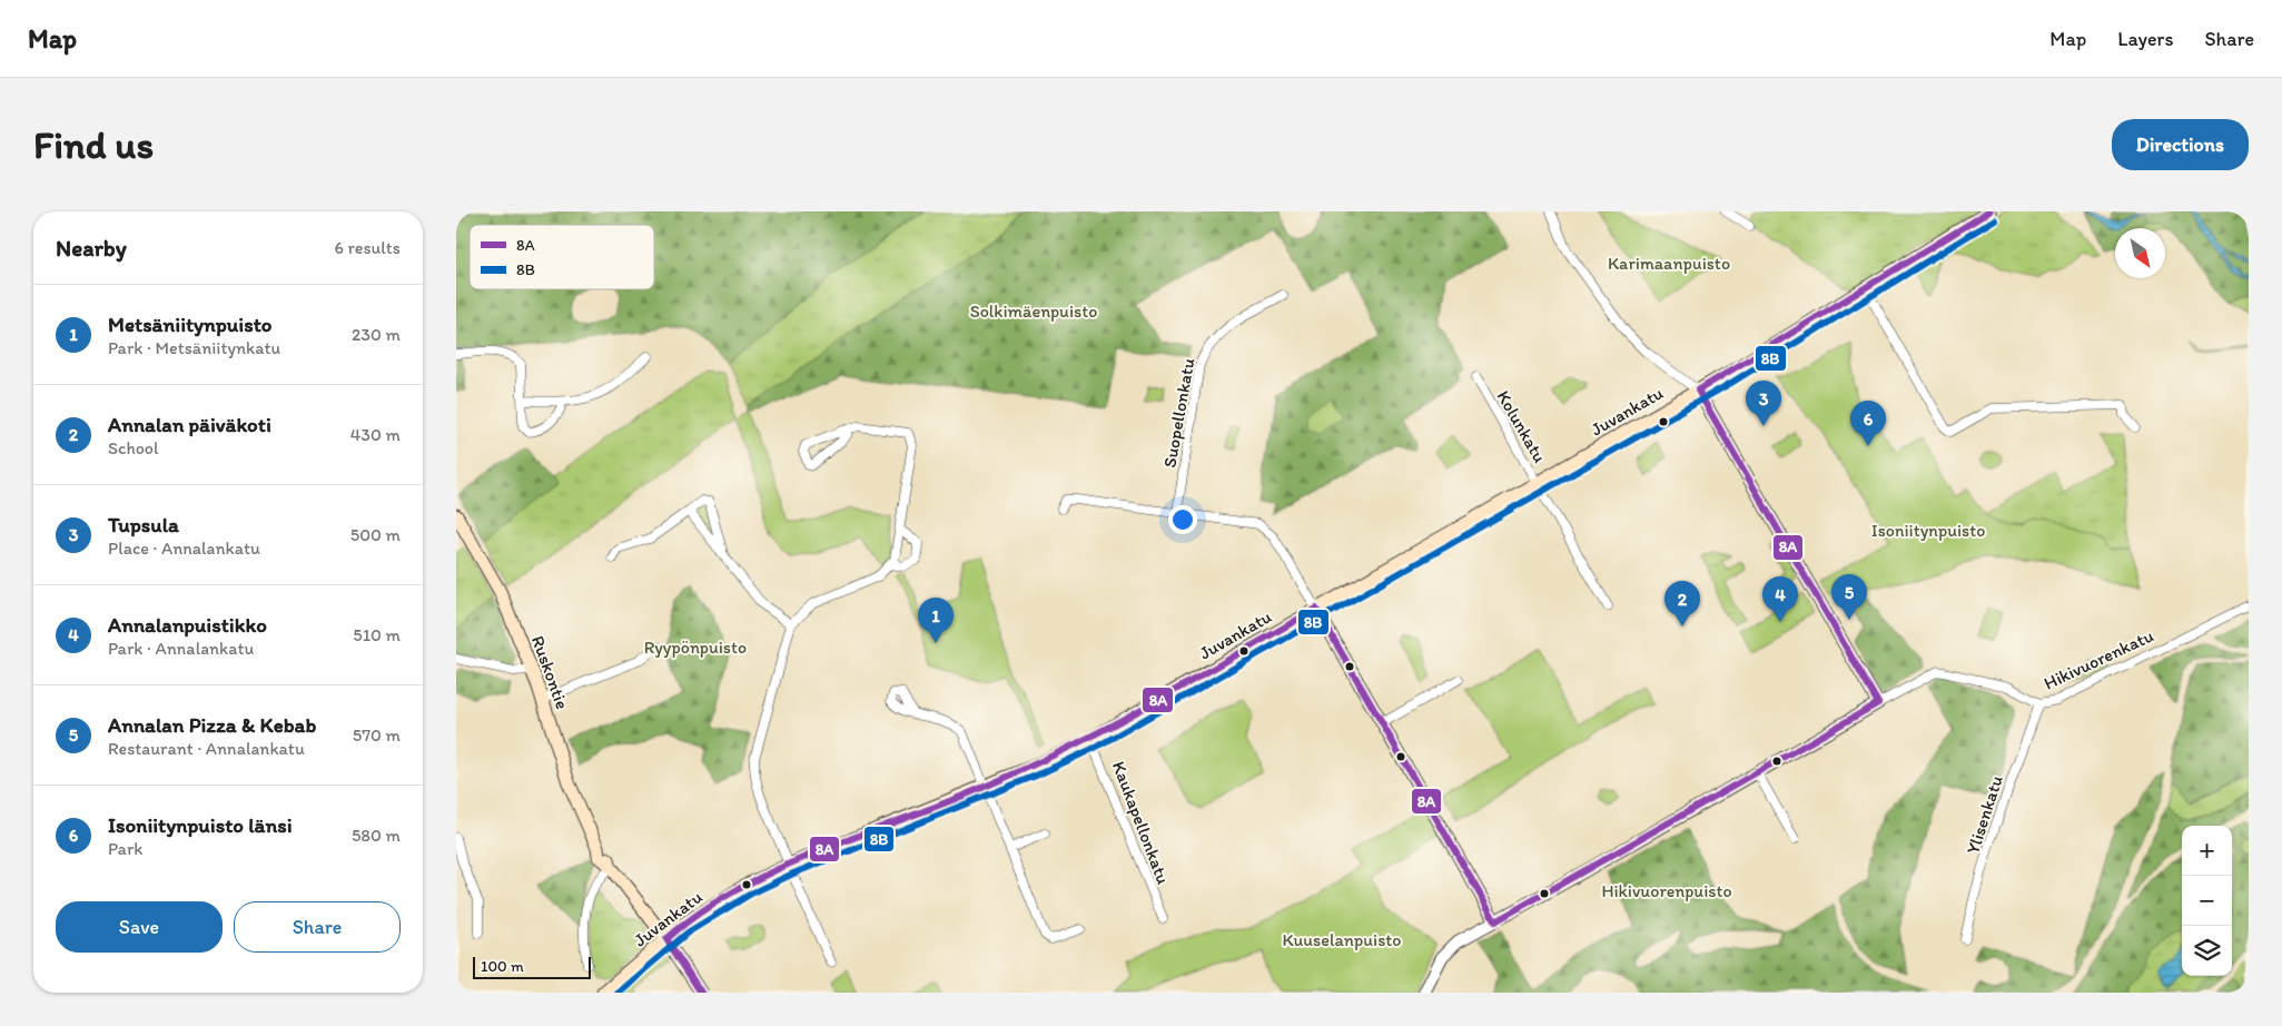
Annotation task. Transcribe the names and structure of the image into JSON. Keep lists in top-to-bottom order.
{
  "streets": {
    "main road": ["Juvankatu", "Ruskontie"],
    "street": [
      "Suopellonkatu",
      "Kolunkatu",
      "Hikivuorenkatu",
      "Ylisenkatu",
      "Kaukapellonkatu"
    ]
  },
  "crossings": [
    ["Juvankatu", "Kolunkatu"],
    ["Juvankatu", "Ruskontie"],
    ["Juvankatu", "Kaukapellonkatu"],
    ["Hikivuorenkatu", "Ylisenkatu"]
  ],
  "parks": [
    "Karimaanpuisto",
    "Solkimäenpuisto",
    "Isoniitynpuisto",
    "Ryypönpuisto",
    "Hikivuorenpuisto",
    "Kuuselanpuisto"
  ],
  "lines": ["transit line 8A", "transit line 8B"],
  "legend": ["8A", "8B"],
  "scale_bar": "100 m",
  "north": "bottom right",
  "page": {
    "header": "Map",
    "nav": ["Map", "Layers", "Share"],
    "buttons": [
      "Directions",
      ["Save", "Share"]
    ],
    "title": "Find us",
    "heading": ["Nearby", "6 results"],
    "list": [
      {
        "mark": "1",
        "name": "Metsäniitynpuisto",
        "note": "Park · Metsäniitynkatu",
        "value": "230 m"
      },
      {
        "mark": "2",
        "name": "Annalan päiväkoti",
        "note": "School",
        "value": "430 m"
      },
      {
        "mark": "3",
        "name": "Tupsula",
        "note": "Place · Annalankatu",
        "value": "500 m"
      },
      {
        "mark": "4",
        "name": "Annalanpuistikko",
        "note": "Park · Annalankatu",
        "value": "510 m"
      },
      {
        "mark": "5",
        "name": "Annalan Pizza & Kebab",
        "note": "Restaurant · Annalankatu",
        "value": "570 m"
      },
      {
        "mark": "6",
        "name": "Isoniitynpuisto länsi",
        "note": "Park",
        "value": "580 m"
      }
    ],
    "pins": [
      "3",
      "6",
      "5",
      "4",
      "2",
      "1"
    ],
    "map_buttons": ["+", "−"],
    "scale": "100 m"
  }
}
